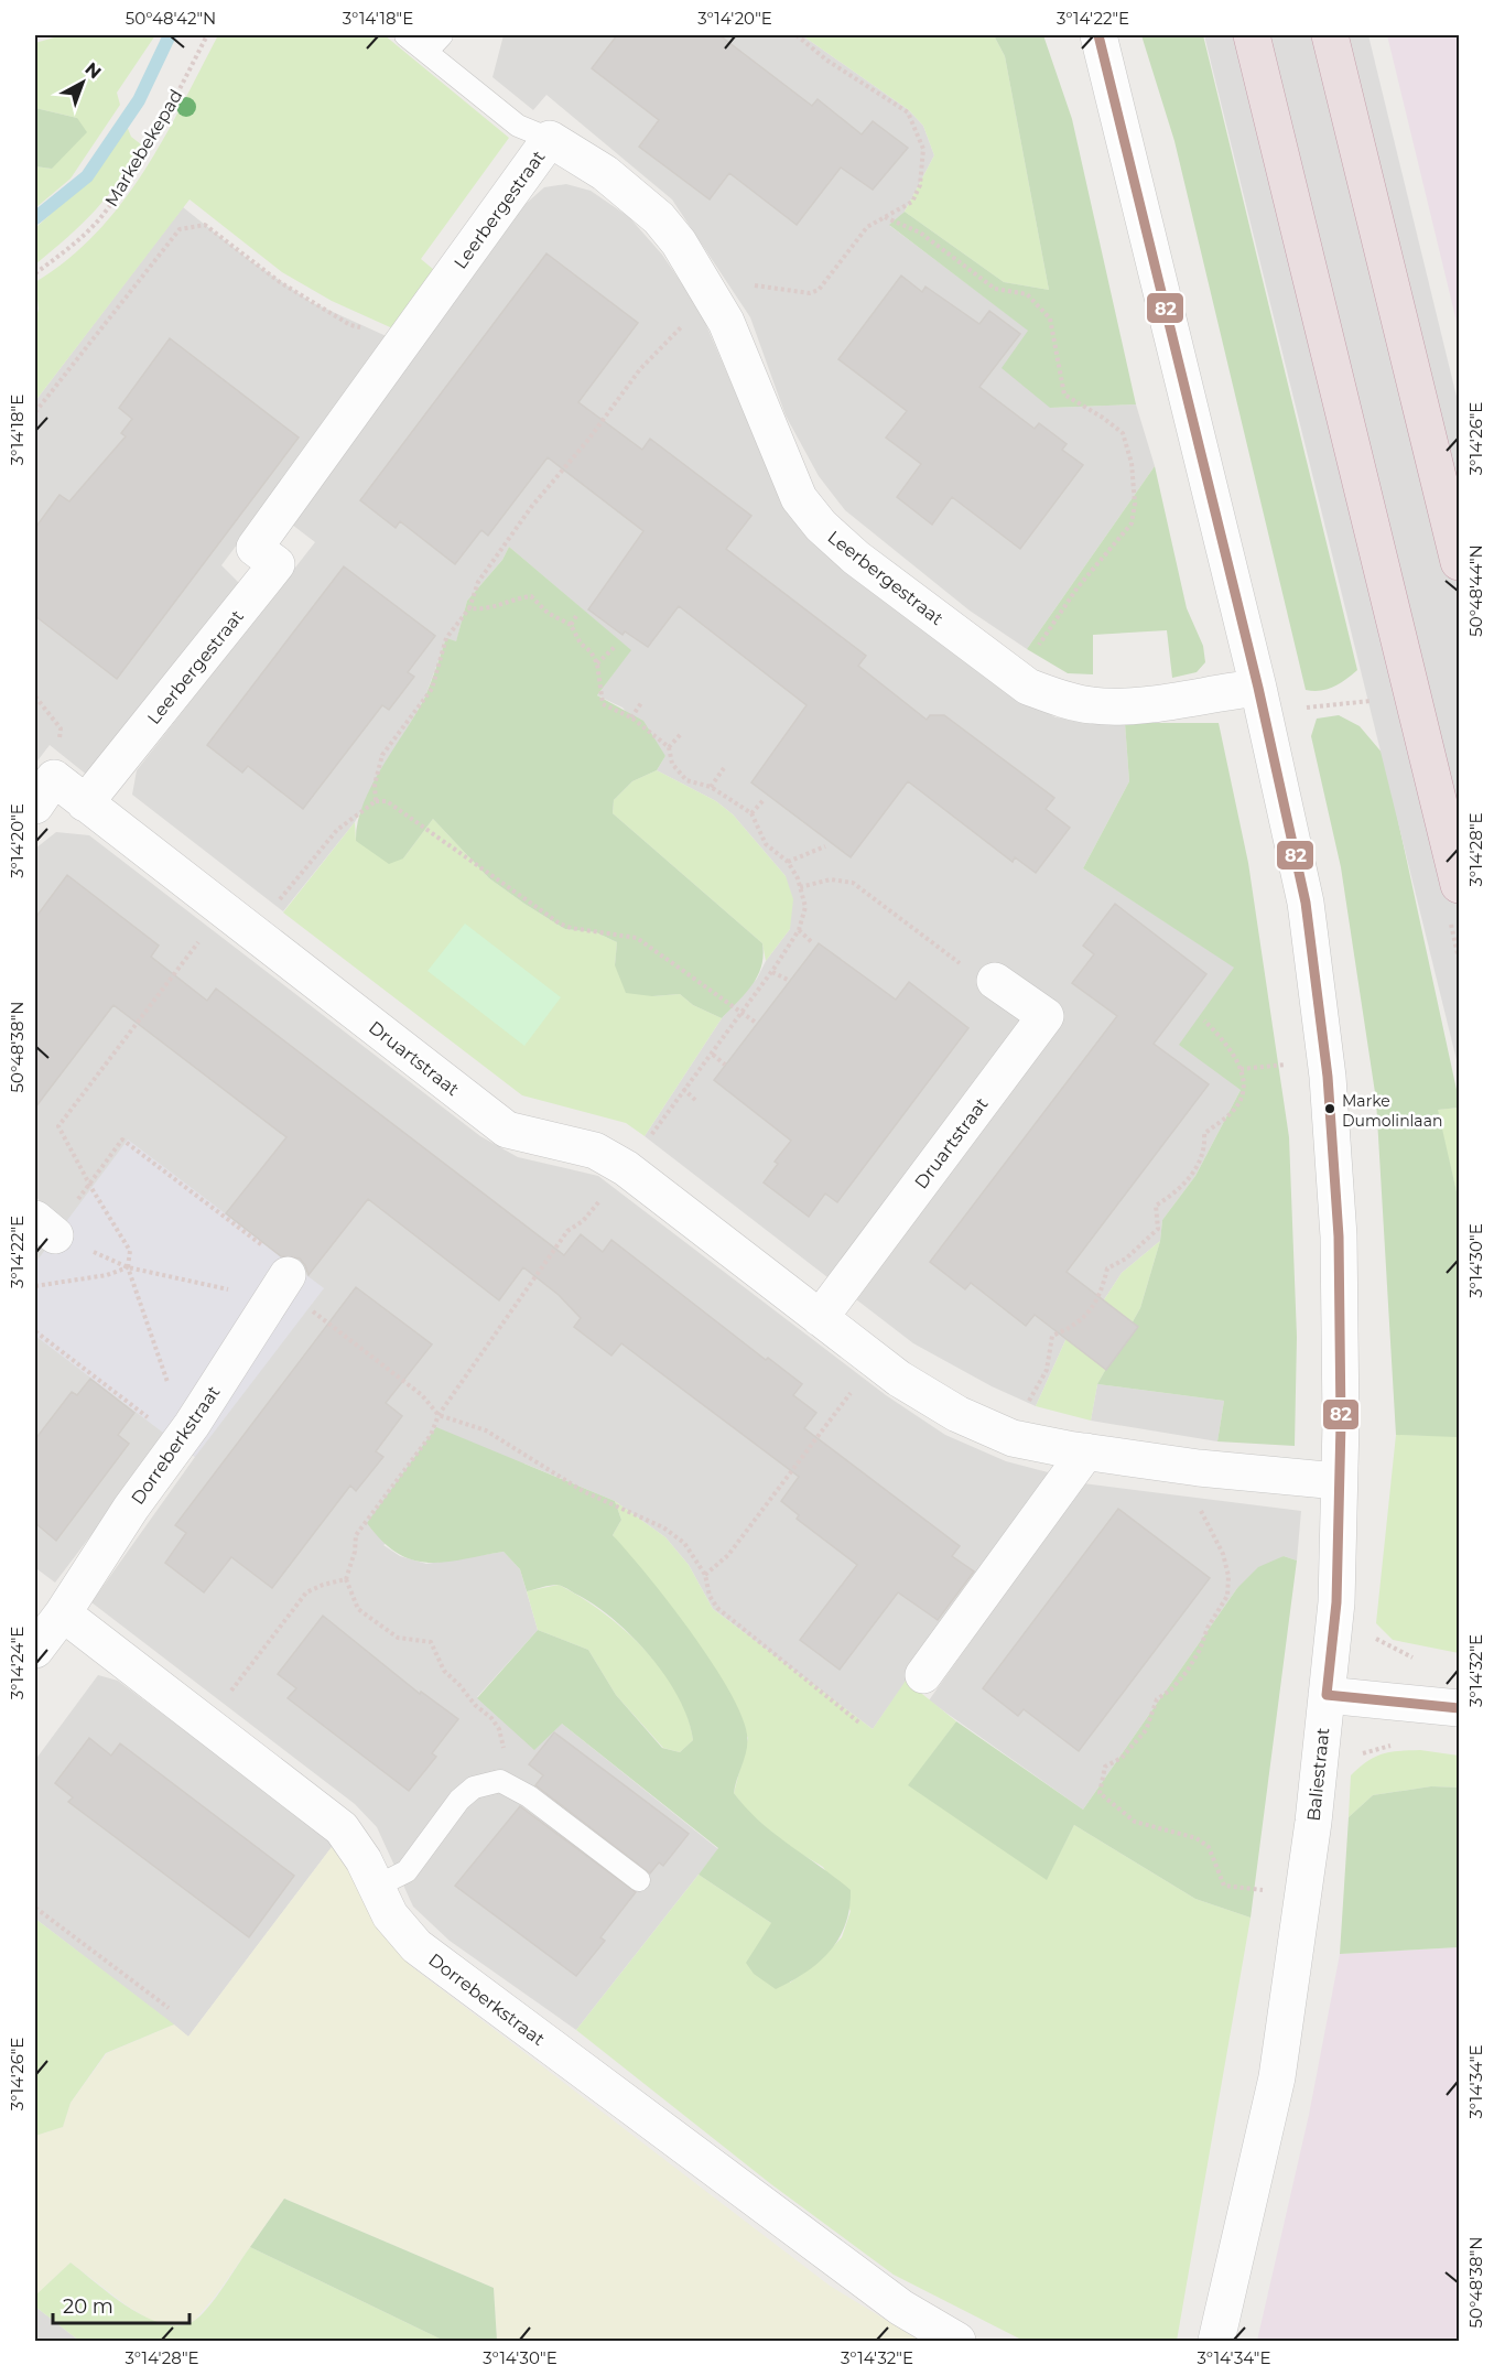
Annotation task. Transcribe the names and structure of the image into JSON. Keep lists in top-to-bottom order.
{
  "streets": {
    "street": [
      "Leerbergestraat",
      "Druartstraat",
      "Dorreberkstraat",
      "Baliestraat"
    ],
    "path": ["Markebekepad"]
  },
  "crossings": [
    ["Leerbergestraat", "Druartstraat"],
    ["Leerbergestraat", "Baliestraat"],
    ["Druartstraat", "Baliestraat"]
  ],
  "places": ["Marke Dumolinlaan"],
  "lines": ["transit line 82"],
  "scale_bar": "20 m",
  "north": "top right",
  "coordinates": [
    "50°48'42\"N",
    "3°14'18\"E",
    "3°14'20\"E",
    "3°14'22\"E",
    "3°14'26\"E",
    "50°48'44\"N",
    "3°14'28\"E",
    "50°48'38\"N",
    "3°14'30\"E",
    "3°14'24\"E",
    "3°14'32\"E",
    "3°14'34\"E"
  ]
}
